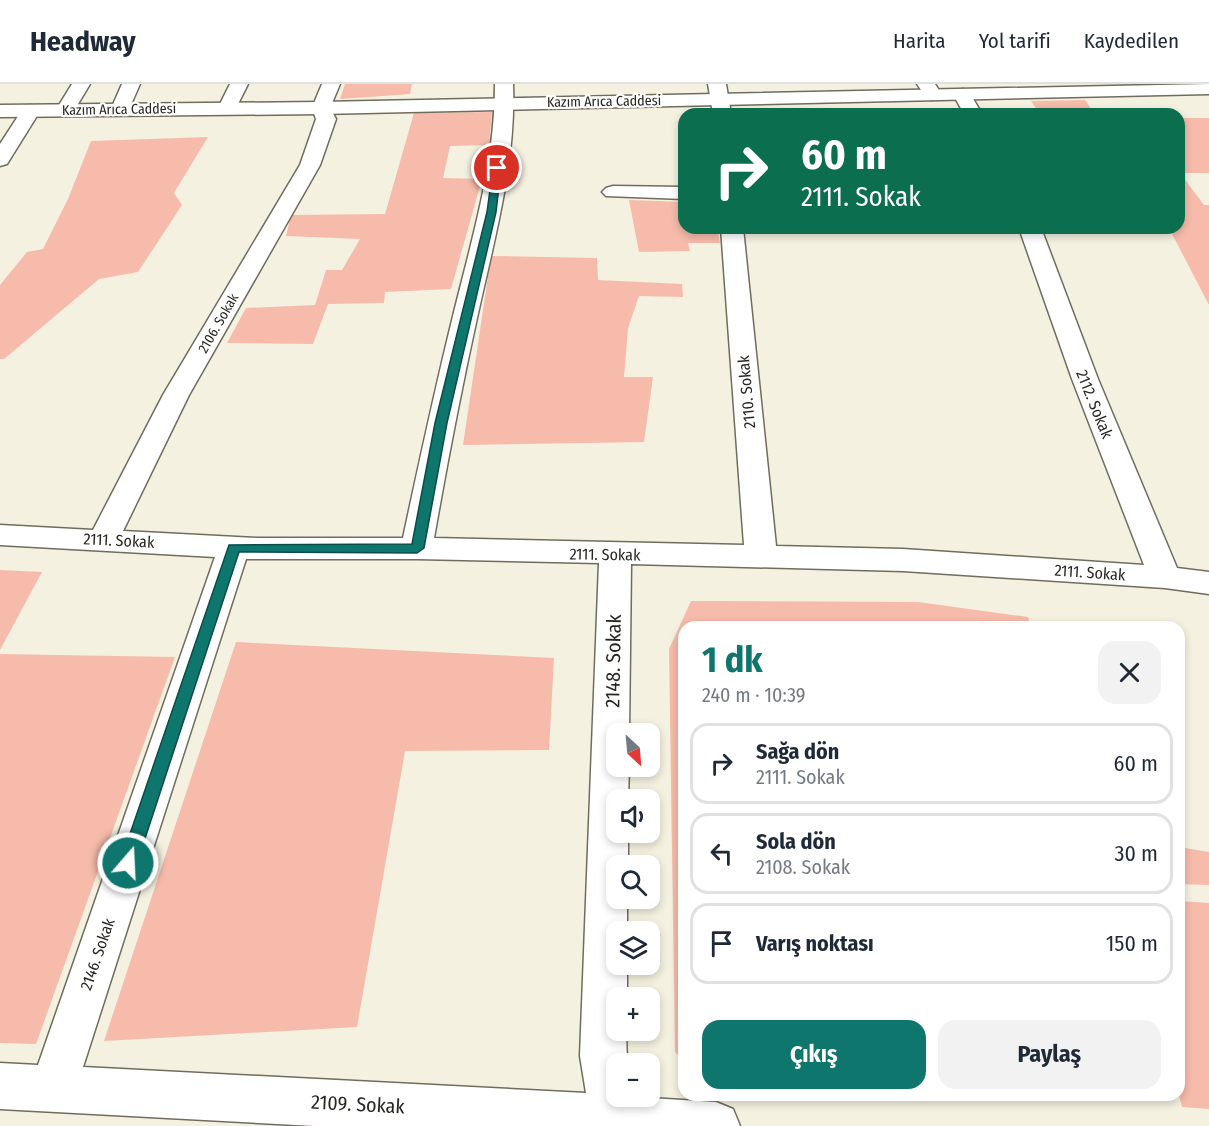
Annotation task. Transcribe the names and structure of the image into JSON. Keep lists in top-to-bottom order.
{
  "streets": {
    "street": [
      "Kazım Arıca Caddesi",
      "2106. Sokak",
      "2110. Sokak",
      "2112. Sokak",
      "2111. Sokak",
      "2148. Sokak",
      "2146. Sokak",
      "2109. Sokak"
    ]
  },
  "crossings": [
    ["Kazım Arıca Caddesi", "2106. Sokak"],
    ["2106. Sokak", "2111. Sokak"],
    ["2110. Sokak", "2111. Sokak"],
    ["2112. Sokak", "2111. Sokak"],
    ["2111. Sokak", "2148. Sokak"],
    ["2111. Sokak", "2146. Sokak"],
    ["2148. Sokak", "2109. Sokak"],
    ["2146. Sokak", "2109. Sokak"]
  ],
  "north": "bottom right",
  "page": {
    "header": "Headway",
    "nav": ["Harita", "Yol tarifi", "Kaydedilen"],
    "turn": ["60 m", "2111. Sokak"],
    "heading": ["1 dk", "240 m · 10:39"],
    "map_buttons": ["+", "−"],
    "list": [
      {
        "name": "Sağa dön",
        "note": "2111. Sokak",
        "value": "60 m"
      },
      {
        "name": "Sola dön",
        "note": "2108. Sokak",
        "value": "30 m"
      },
      {
        "name": "Varış noktası",
        "value": "150 m"
      }
    ],
    "buttons": ["Çıkış", "Paylaş"]
  }
}
